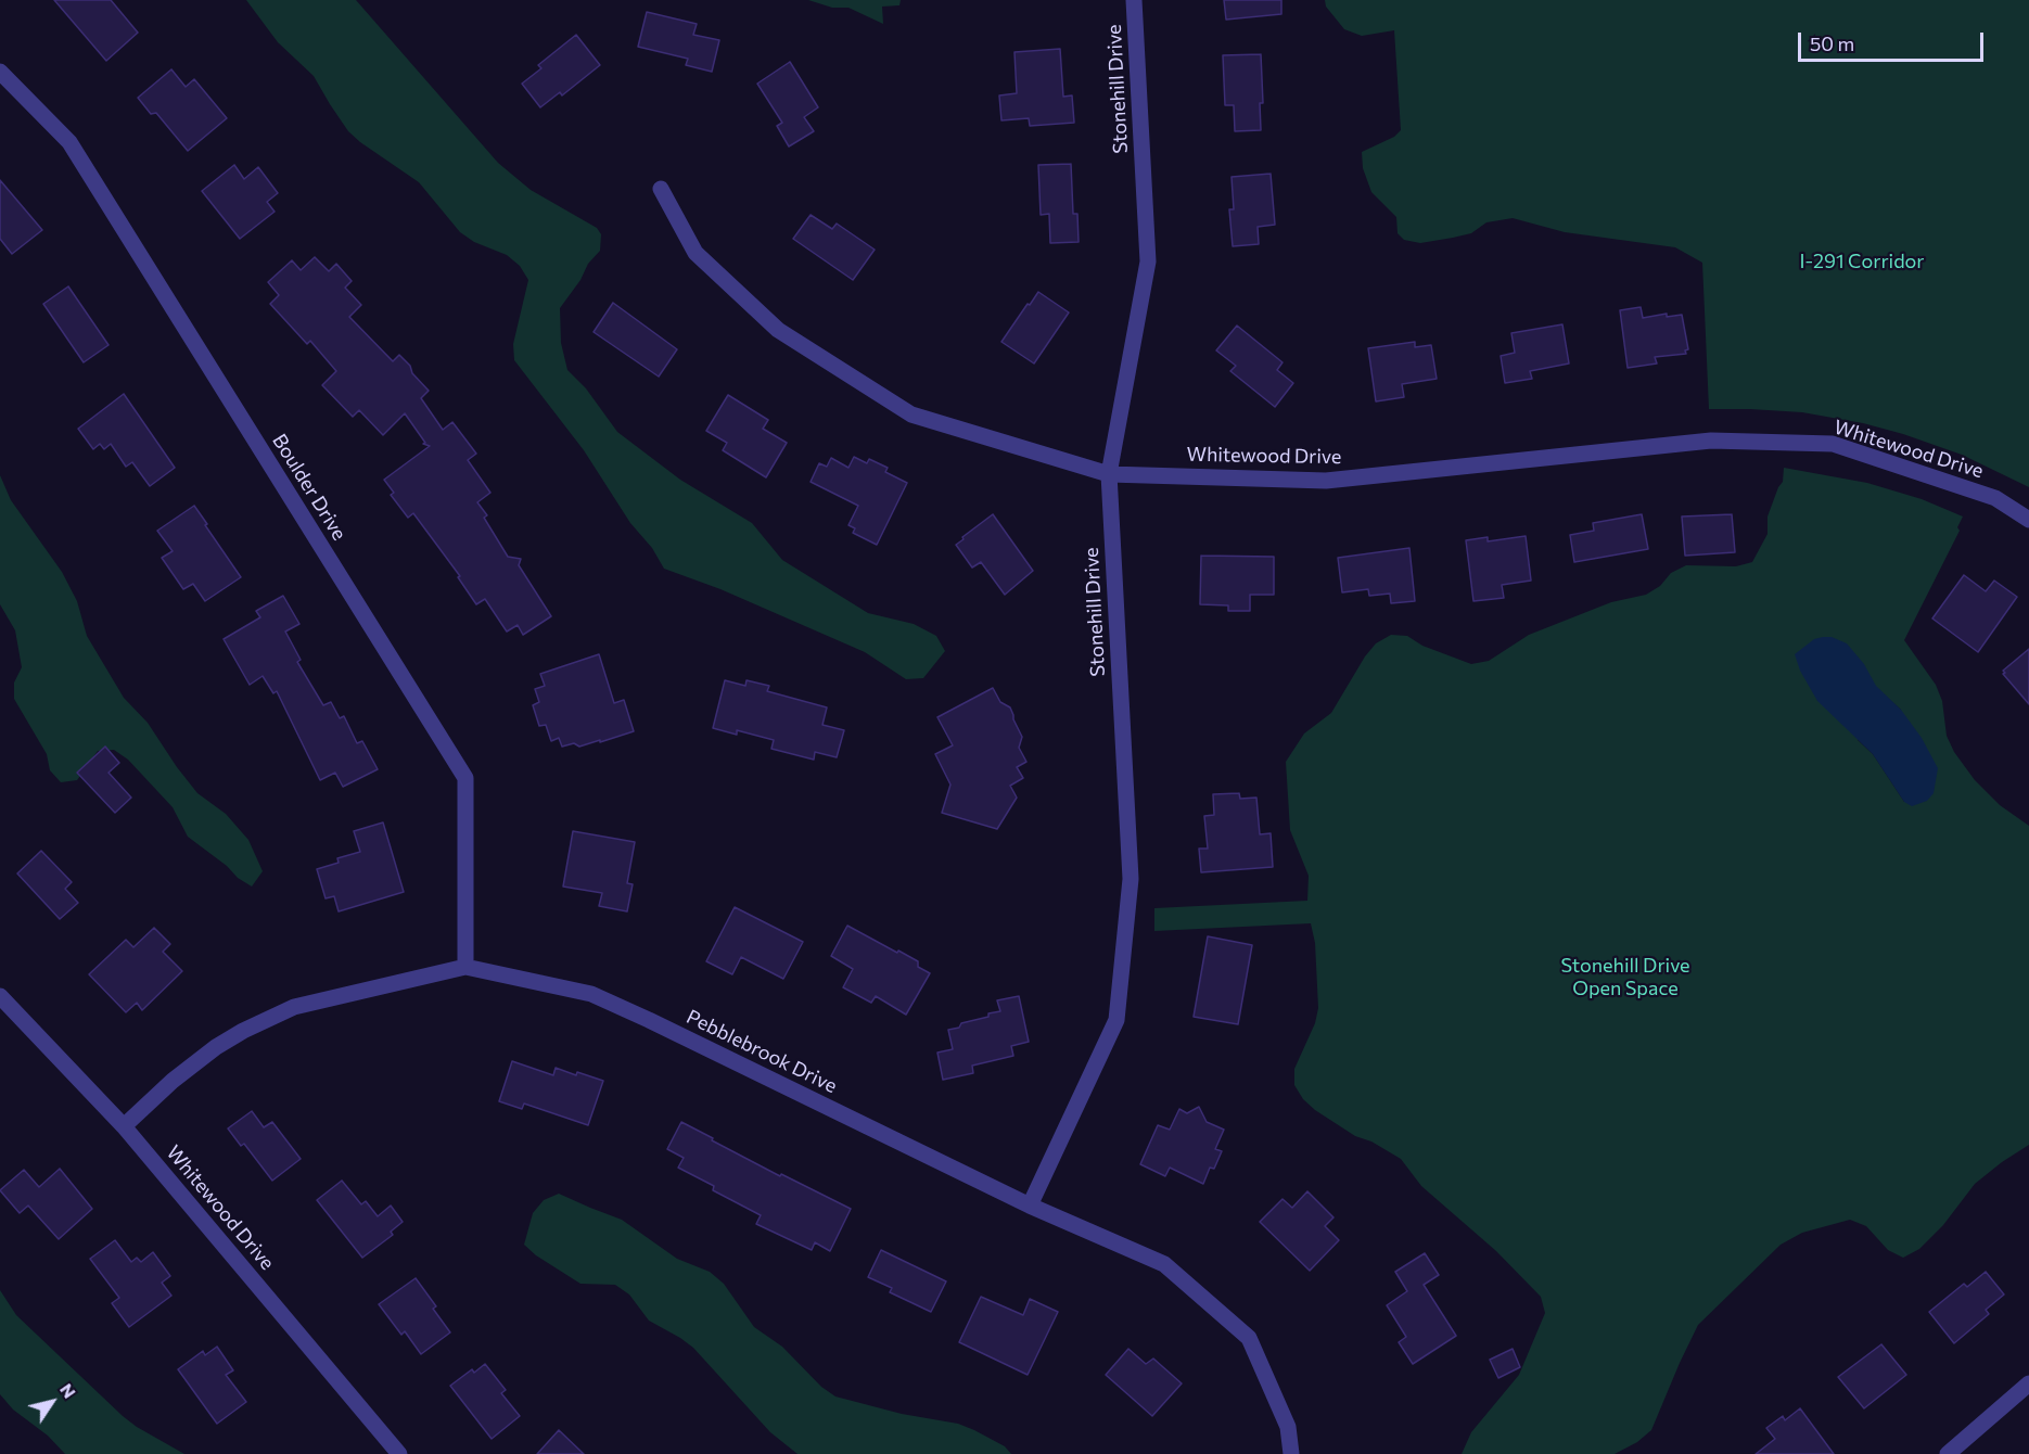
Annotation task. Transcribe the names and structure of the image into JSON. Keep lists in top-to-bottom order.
{
  "streets": {
    "street": [
      "Stonehill Drive",
      "Whitewood Drive",
      "Boulder Drive",
      "Pebblebrook Drive"
    ]
  },
  "crossings": [
    ["Stonehill Drive", "Whitewood Drive"],
    ["Stonehill Drive", "Pebblebrook Drive"],
    ["Whitewood Drive", "Pebblebrook Drive"],
    ["Boulder Drive", "Pebblebrook Drive"]
  ],
  "parks": ["I-291 Corridor", "Stonehill Drive Open Space"],
  "scale_bar": "50 m",
  "north": "top right"
}
